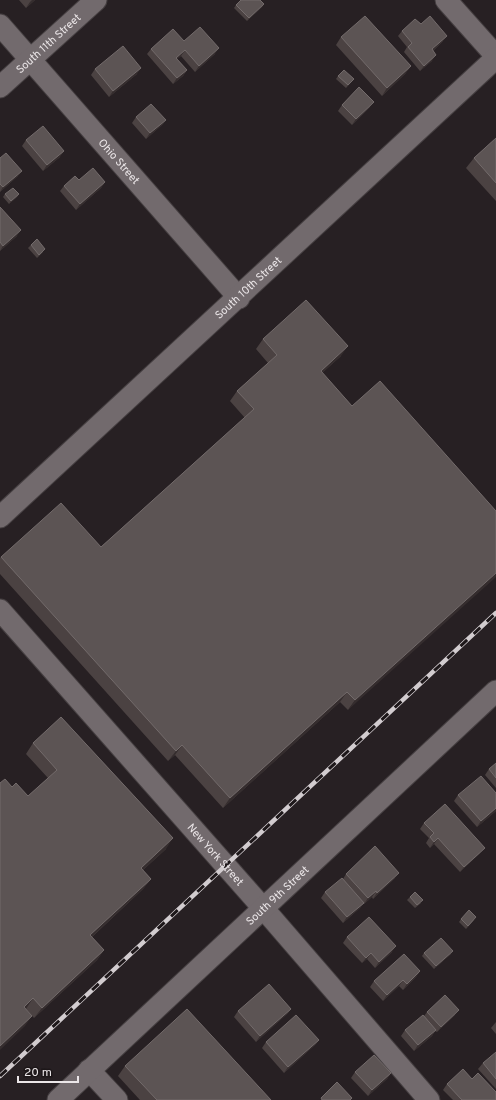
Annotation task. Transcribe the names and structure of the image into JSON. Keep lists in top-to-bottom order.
{
  "streets": {
    "street": [
      "South 11th Street",
      "Ohio Street",
      "South 10th Street",
      "New York Street",
      "South 9th Street"
    ]
  },
  "crossings": [
    ["South 11th Street", "Ohio Street"],
    ["Ohio Street", "South 10th Street"],
    ["New York Street", "South 9th Street"]
  ],
  "scale_bar": "20 m"
}
